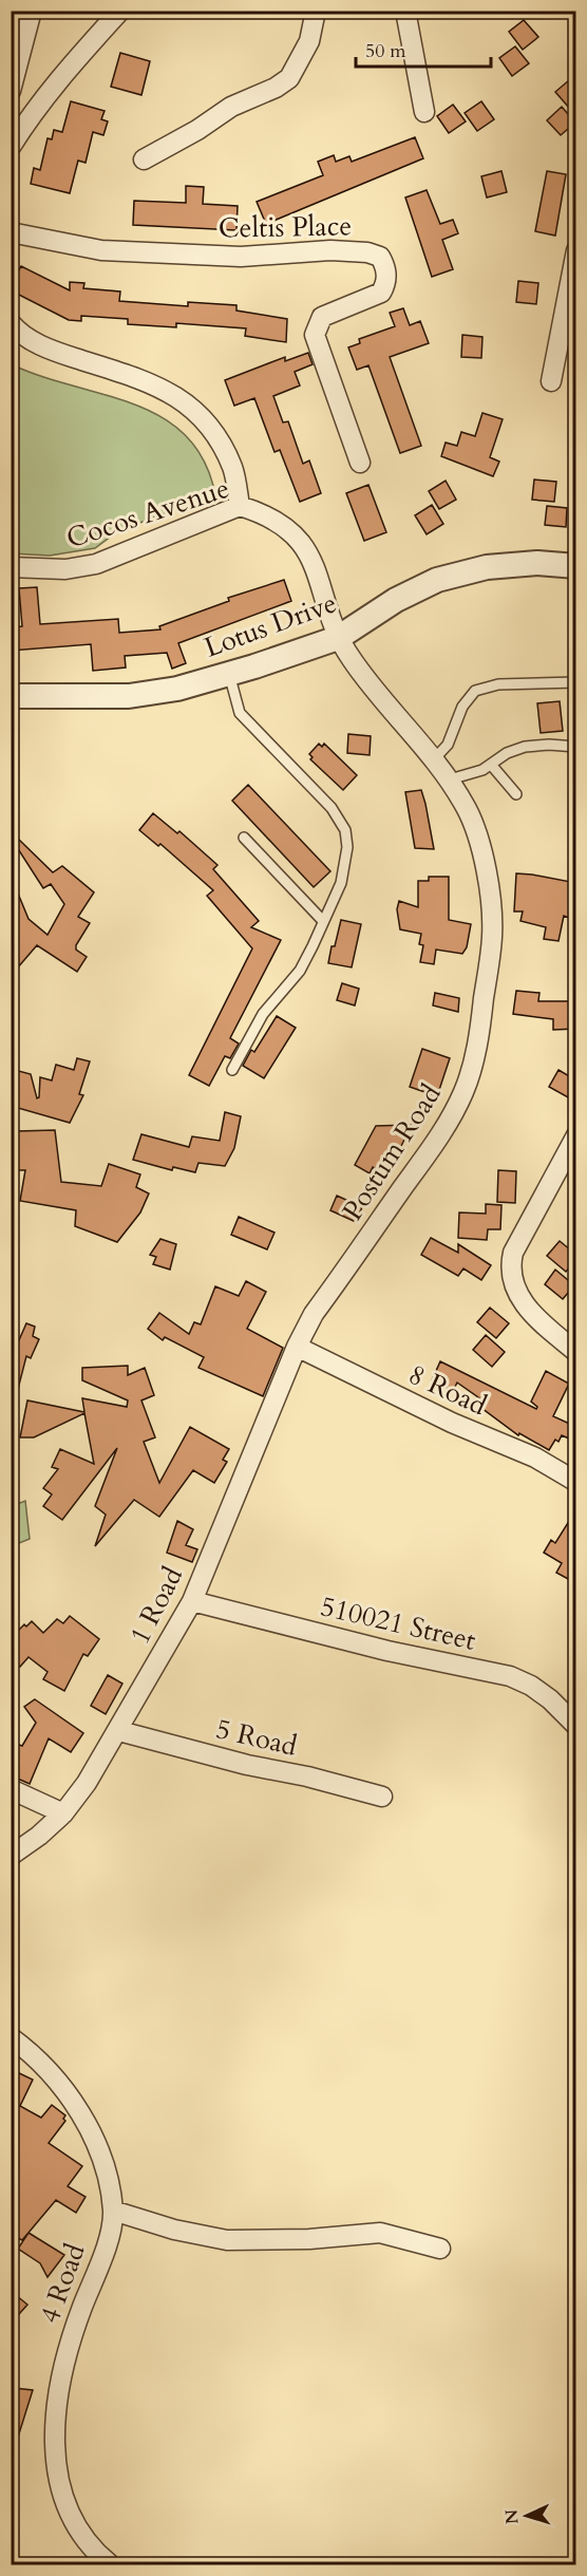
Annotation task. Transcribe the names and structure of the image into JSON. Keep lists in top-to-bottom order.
{
  "streets": {
    "street": [
      "Celtis Place",
      "Cocos Avenue",
      "Lotus Drive",
      "Postum Road",
      "8 Road",
      "1 Road",
      "510021 Street",
      "5 Road",
      "4 Road"
    ]
  },
  "crossings": [
    ["Cocos Avenue", "Lotus Drive"],
    ["Cocos Avenue", "Postum Road"],
    ["Lotus Drive", "Postum Road"],
    ["Postum Road", "8 Road"],
    ["Postum Road", "1 Road"],
    ["8 Road", "1 Road"],
    ["1 Road", "510021 Street"],
    ["1 Road", "5 Road"]
  ],
  "scale_bar": "50 m",
  "north": "left"
}
